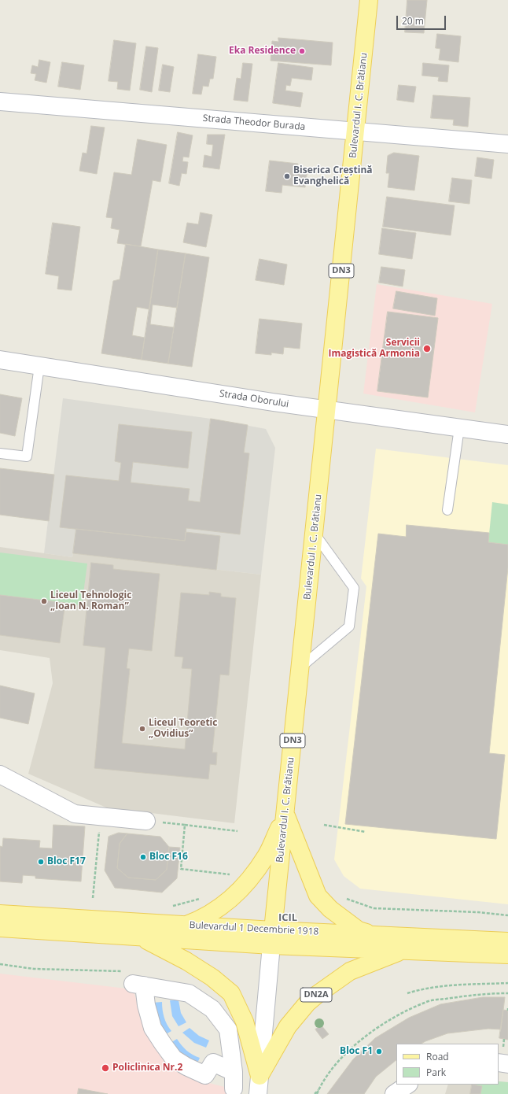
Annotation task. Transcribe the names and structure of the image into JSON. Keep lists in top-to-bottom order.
{
  "streets": {
    "main road": [
      "Bulevardul I. C. Brătianu",
      "DN3",
      "Bulevardul 1 Decembrie 1918",
      "DN2A"
    ],
    "street": ["Strada Theodor Burada", "Strada Oborului"]
  },
  "crossings": [
    ["Bulevardul I. C. Brătianu", "Strada Theodor Burada"],
    ["Bulevardul I. C. Brătianu", "Strada Oborului"],
    ["Bulevardul I. C. Brătianu", "Bulevardul 1 Decembrie 1918"],
    ["Bulevardul I. C. Brătianu", "DN2A"],
    ["Bulevardul 1 Decembrie 1918", "DN2A"]
  ],
  "districts": ["ICIL"],
  "places": [
    "Eka Residence",
    "Biserica Creștină Evanghelică",
    "Servicii Imagistică Armonia",
    "Liceul Tehnologic „Ioan N. Roman”",
    "Liceul Teoretic „Ovidius”",
    "Bloc F16",
    "Bloc F17",
    "Bloc F1",
    "Policlinica Nr.2"
  ],
  "legend": ["Road", "Park"],
  "scale_bar": "20 m"
}
